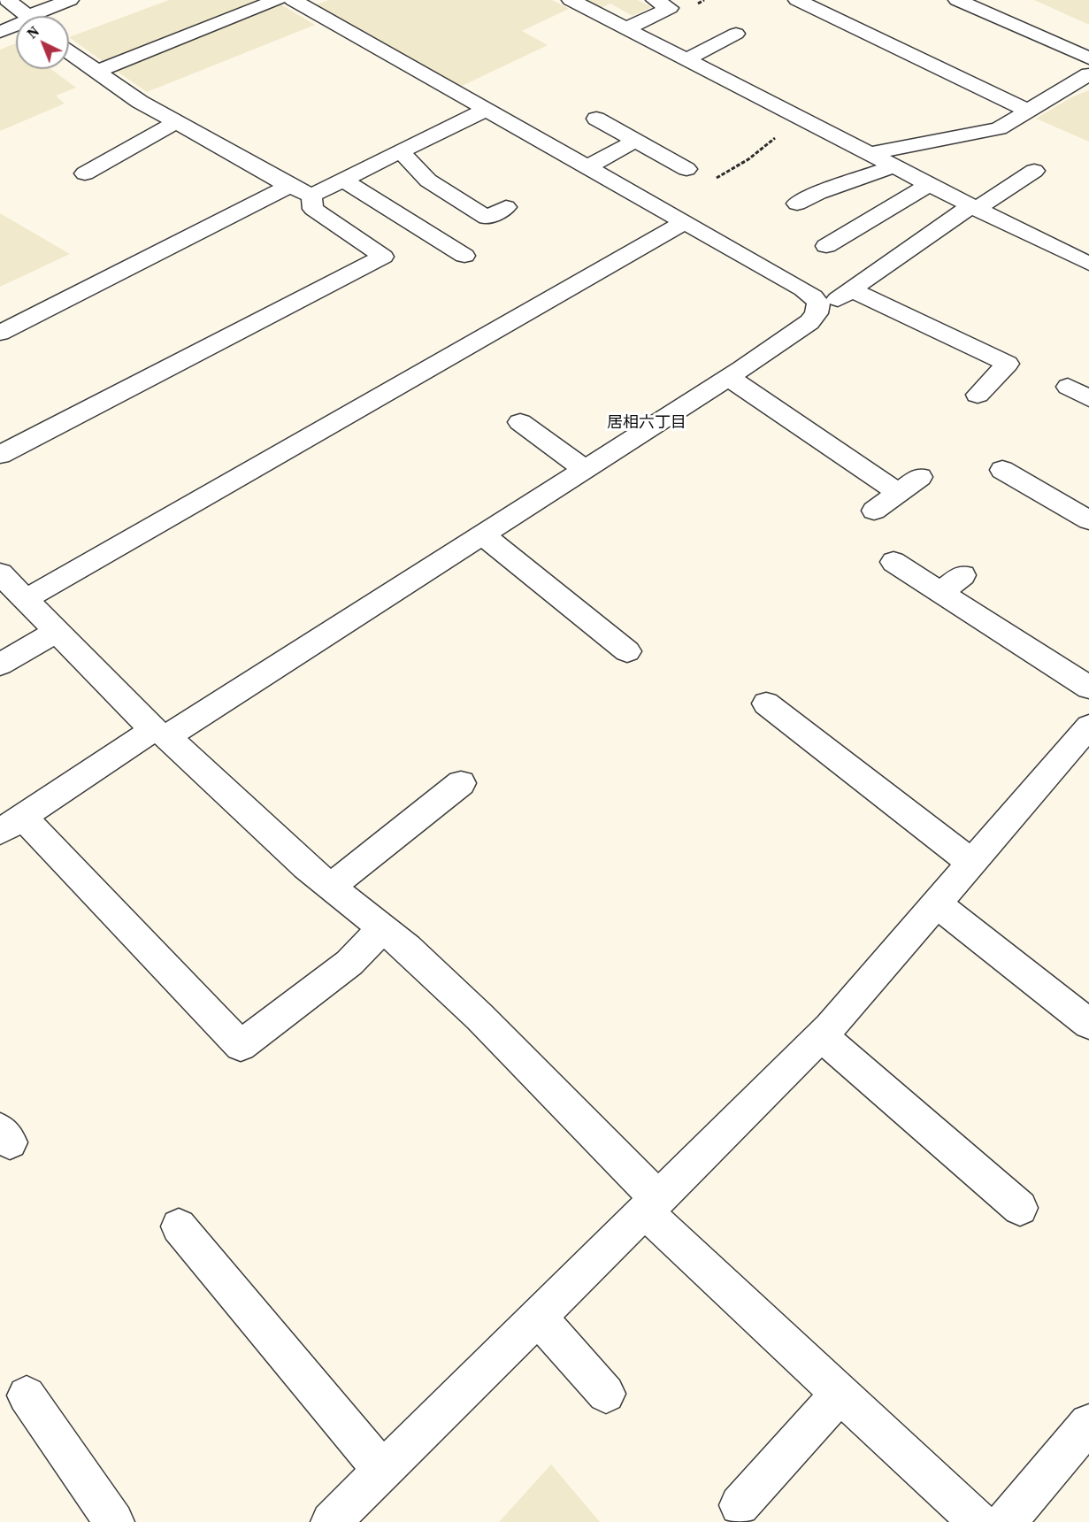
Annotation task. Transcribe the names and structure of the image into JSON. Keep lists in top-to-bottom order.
{
  "districts": ["居相六丁目"],
  "north": "top left"
}
